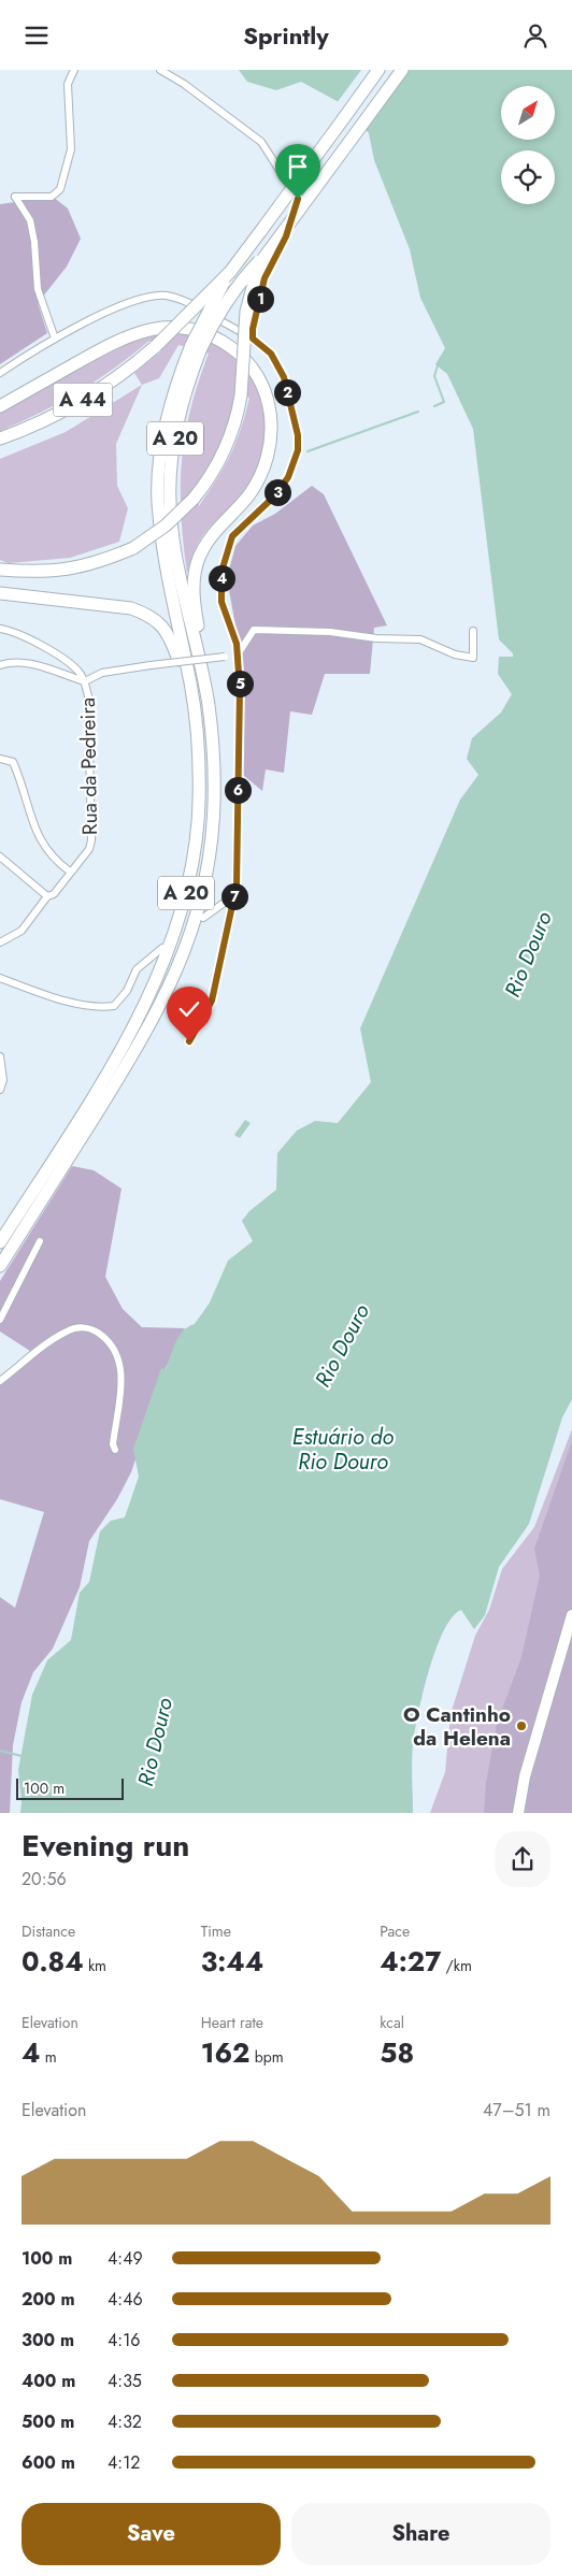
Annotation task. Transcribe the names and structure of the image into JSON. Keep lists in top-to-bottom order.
{
  "streets": {
    "highway": ["A 44", "A 20"],
    "street": ["Rua da Pedreira"]
  },
  "crossings": [
    ["A 44", "A 20"]
  ],
  "water": ["Rio Douro", "Estuário do Rio Douro"],
  "places": ["O Cantinho da Helena"],
  "scale_bar": "100 m",
  "north": "top right",
  "page": {
    "header": "Sprintly",
    "pins": [
      "1",
      "2",
      "3",
      "4",
      "5",
      "6",
      "7"
    ],
    "scale": "100 m",
    "heading": ["Evening run", "20:56"],
    "stats": [
      ["Distance", "0.84 km"],
      ["Time", "3:44"],
      ["Pace", "4:27 /km"],
      ["Elevation", "4 m"],
      ["Heart rate", "162 bpm"],
      ["kcal", "58"]
    ],
    "chart": ["Elevation", "47–51 m"],
    "list": [
      {
        "name": "100 m",
        "note": "4:49"
      },
      {
        "name": "200 m",
        "note": "4:46"
      },
      {
        "name": "300 m",
        "note": "4:16"
      },
      {
        "name": "400 m",
        "note": "4:35"
      },
      {
        "name": "500 m",
        "note": "4:32"
      },
      {
        "name": "600 m",
        "note": "4:12"
      }
    ],
    "buttons": ["Save", "Share"]
  }
}
